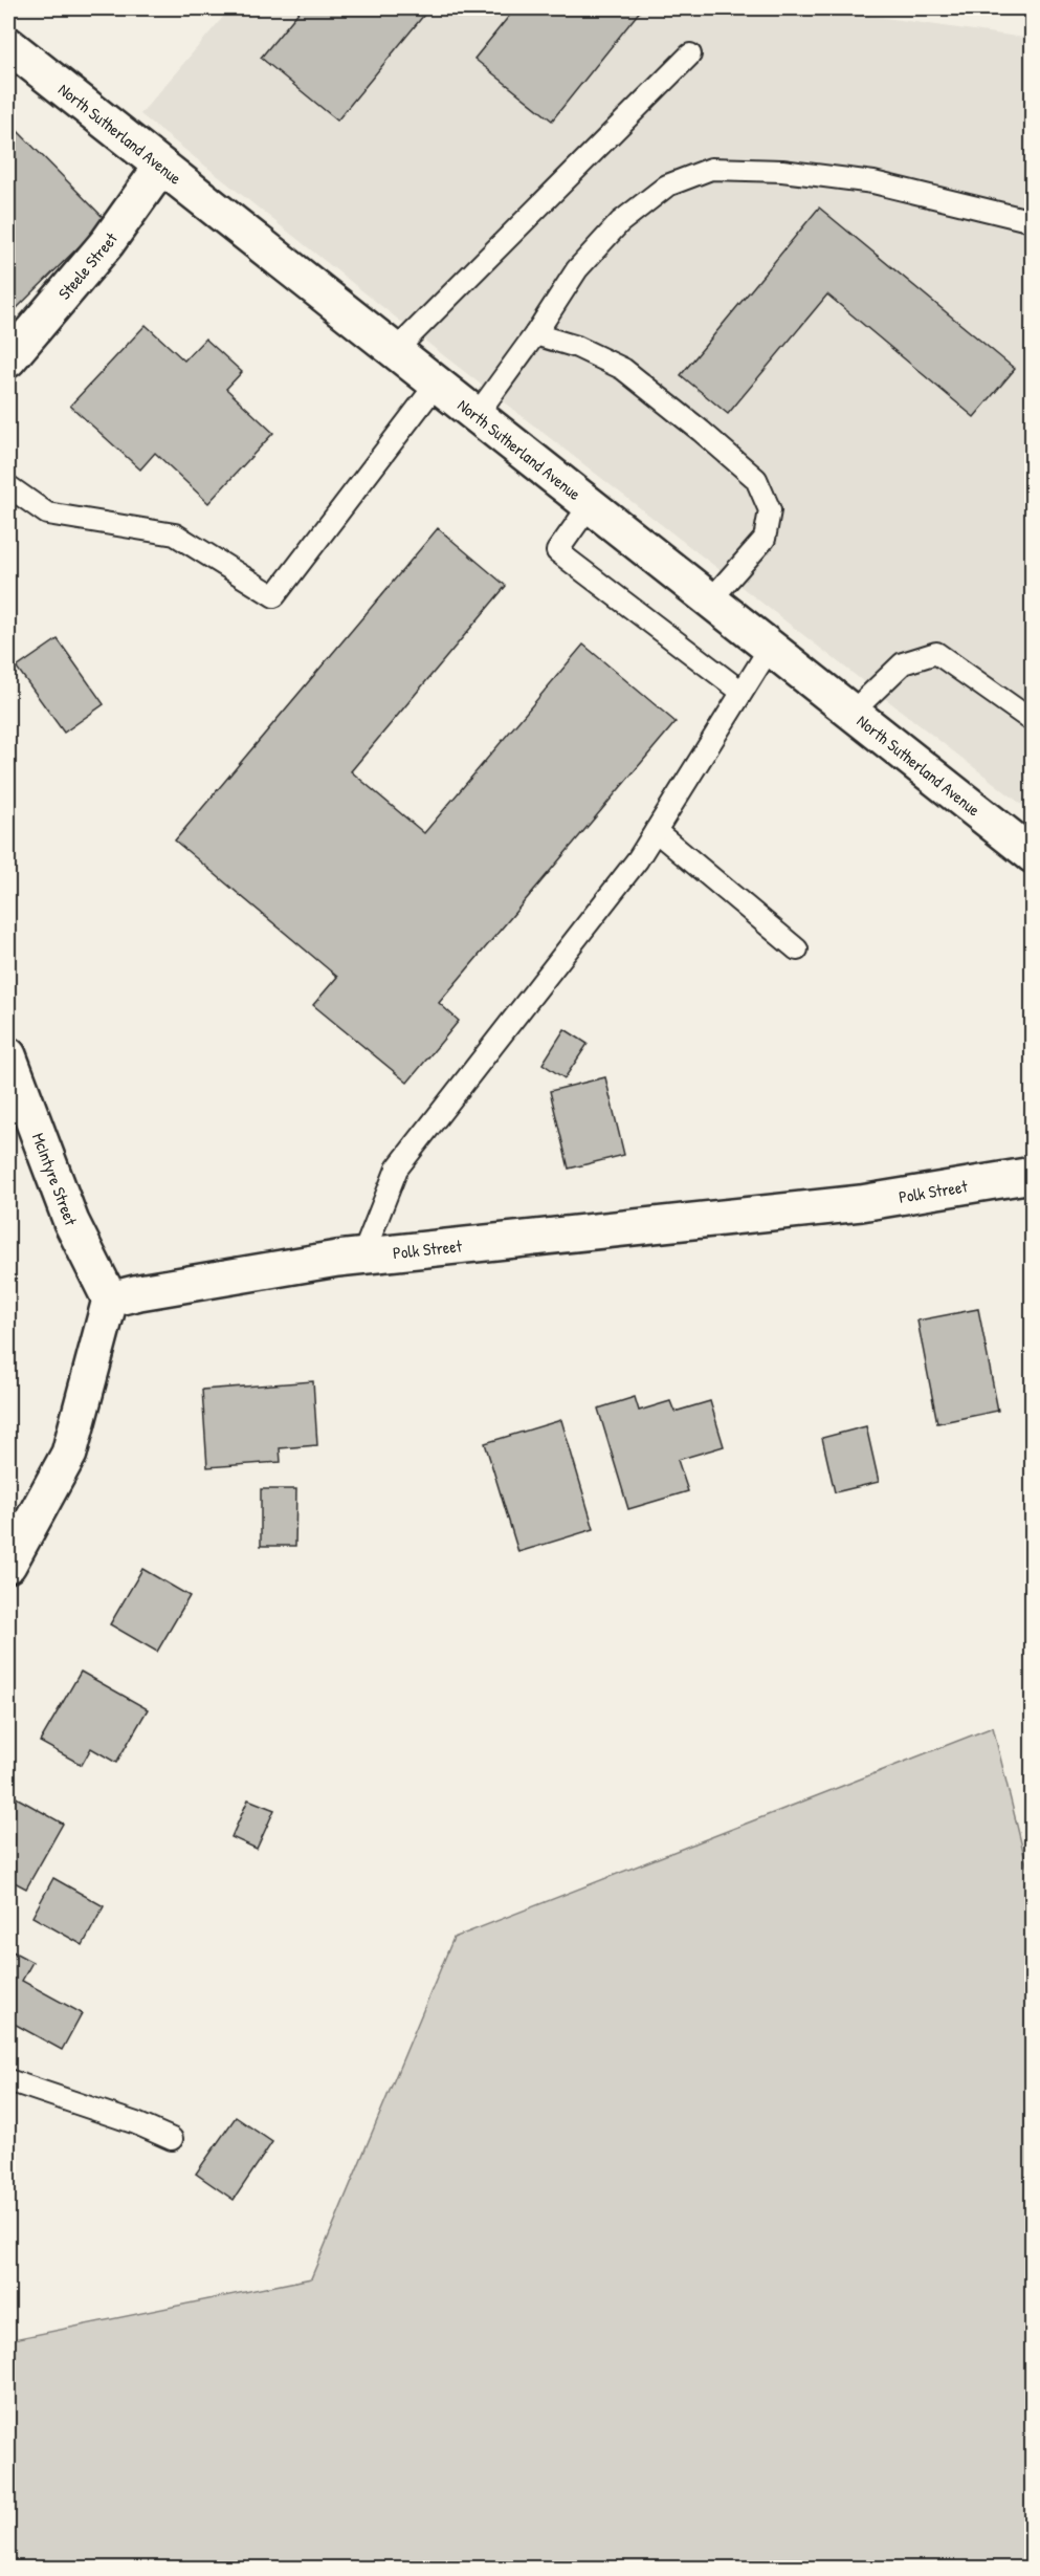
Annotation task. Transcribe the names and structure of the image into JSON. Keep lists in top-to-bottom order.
{
  "streets": {
    "street": [
      "North Sutherland Avenue",
      "Steele Street",
      "McIntyre Street",
      "Polk Street"
    ]
  },
  "crossings": [
    ["North Sutherland Avenue", "Steele Street"],
    ["McIntyre Street", "Polk Street"]
  ]
}
